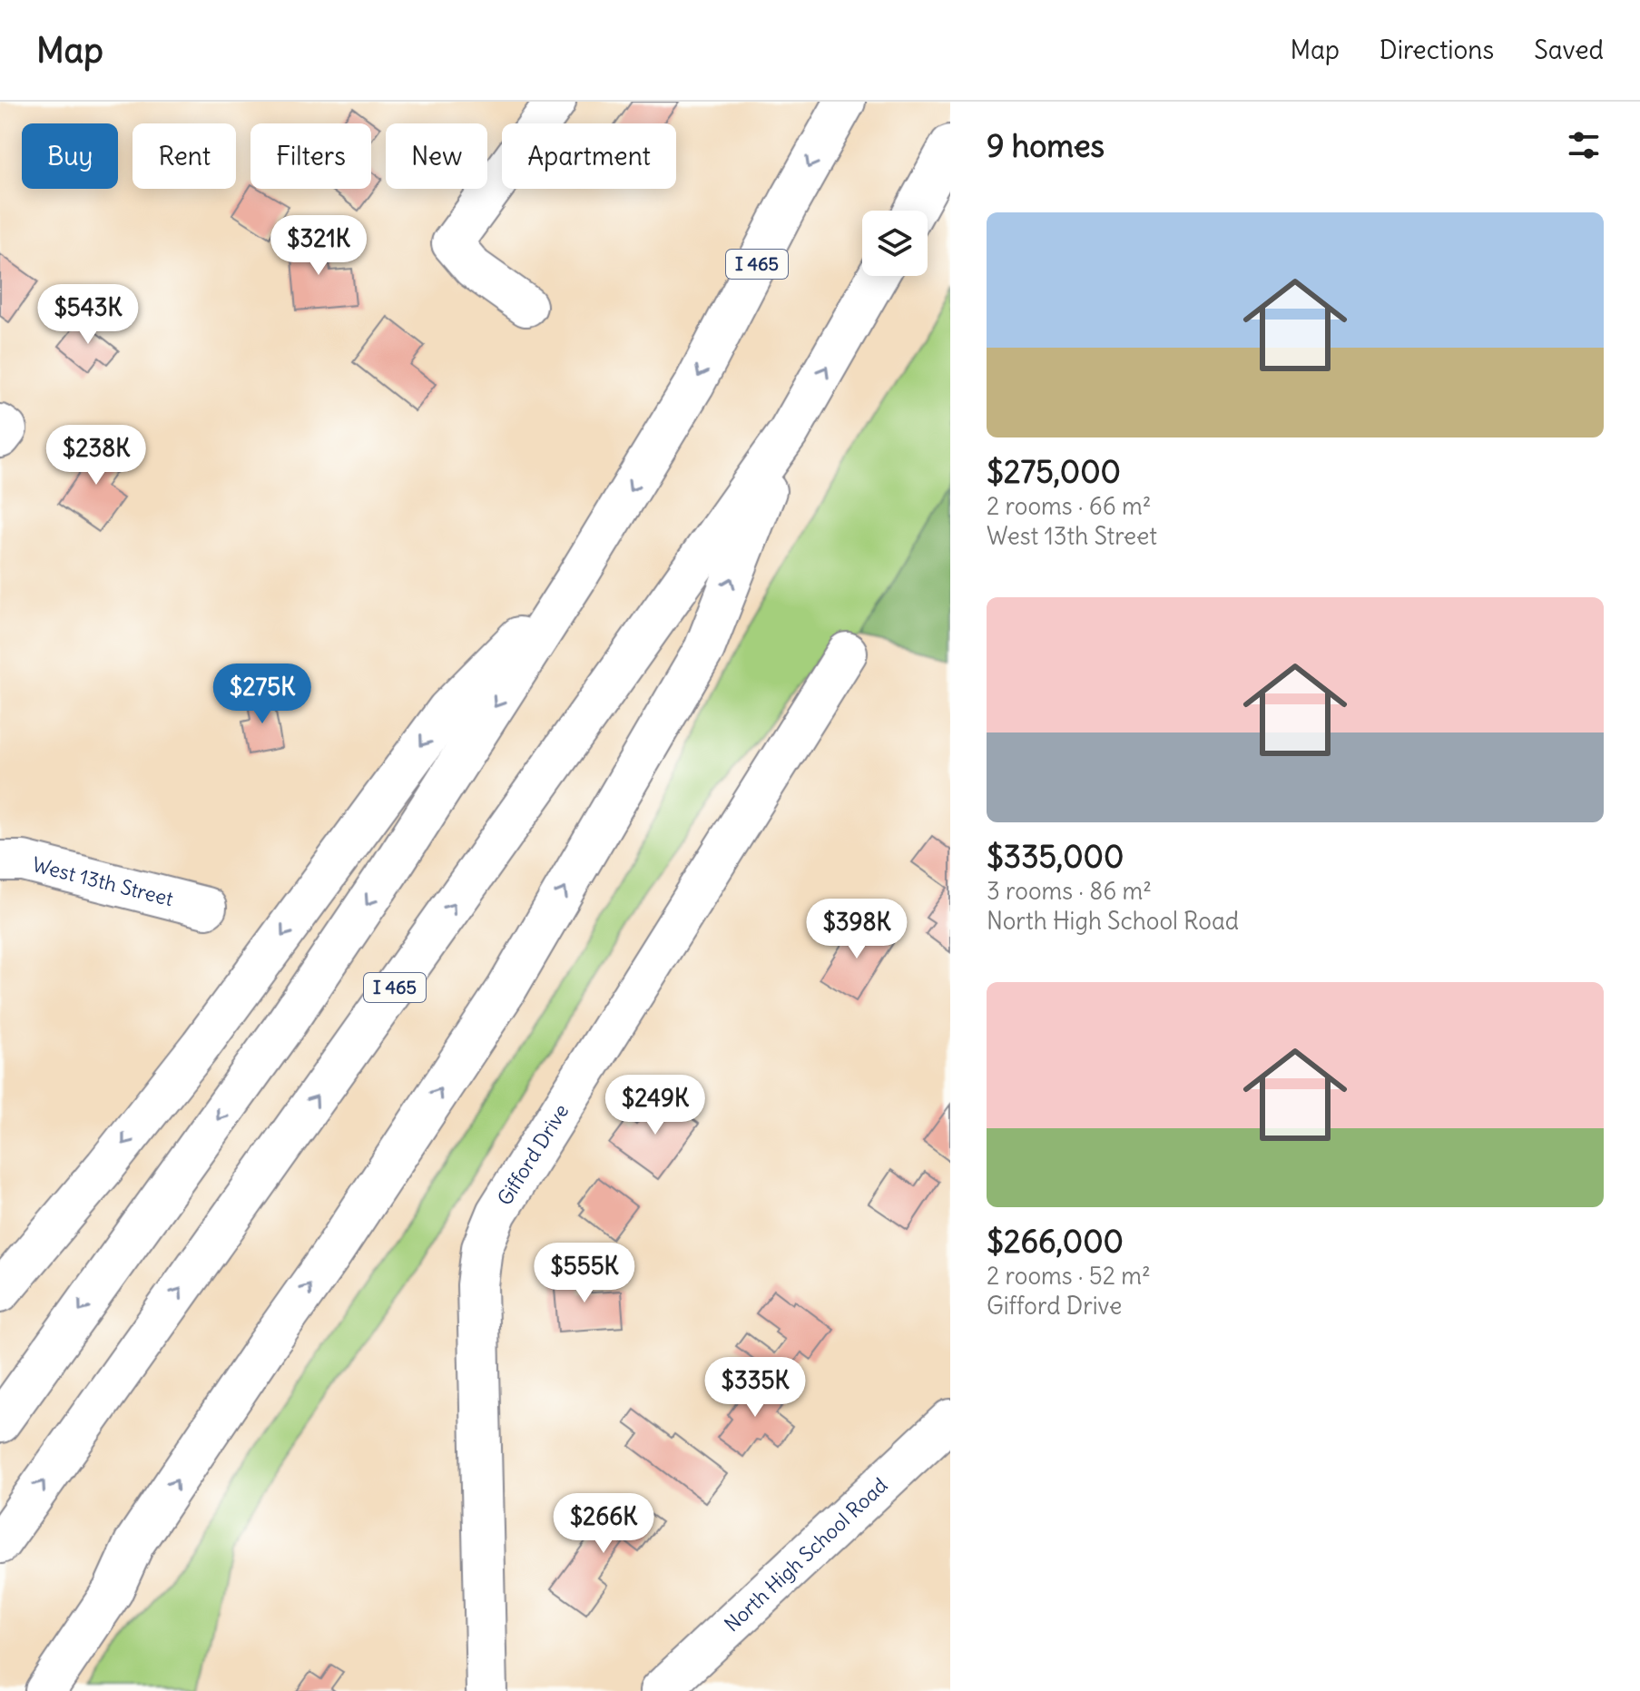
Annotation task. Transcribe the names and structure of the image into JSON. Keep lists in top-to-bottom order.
{
  "streets": {
    "main road": [
      "I 465",
      "West 13th Street",
      "Gifford Drive",
      "North High School Road"
    ]
  },
  "page": {
    "header": "Map",
    "nav": ["Map", "Directions", "Saved"],
    "heading": "9 homes",
    "chip": [
      "Buy",
      "Rent",
      "Filters",
      "New",
      "Apartment"
    ],
    "list": [
      {
        "name": "$275,000",
        "note": "2 rooms · 66 m² · West 13th Street"
      },
      {
        "name": "$335,000",
        "note": "3 rooms · 86 m² · North High School Road"
      },
      {
        "name": "$266,000",
        "note": "2 rooms · 52 m² · Gifford Drive"
      }
    ],
    "price": [
      "$321K",
      "$543K",
      "$238K",
      "$275K",
      "$398K",
      "$249K",
      "$555K",
      "$335K",
      "$266K"
    ]
  }
}
